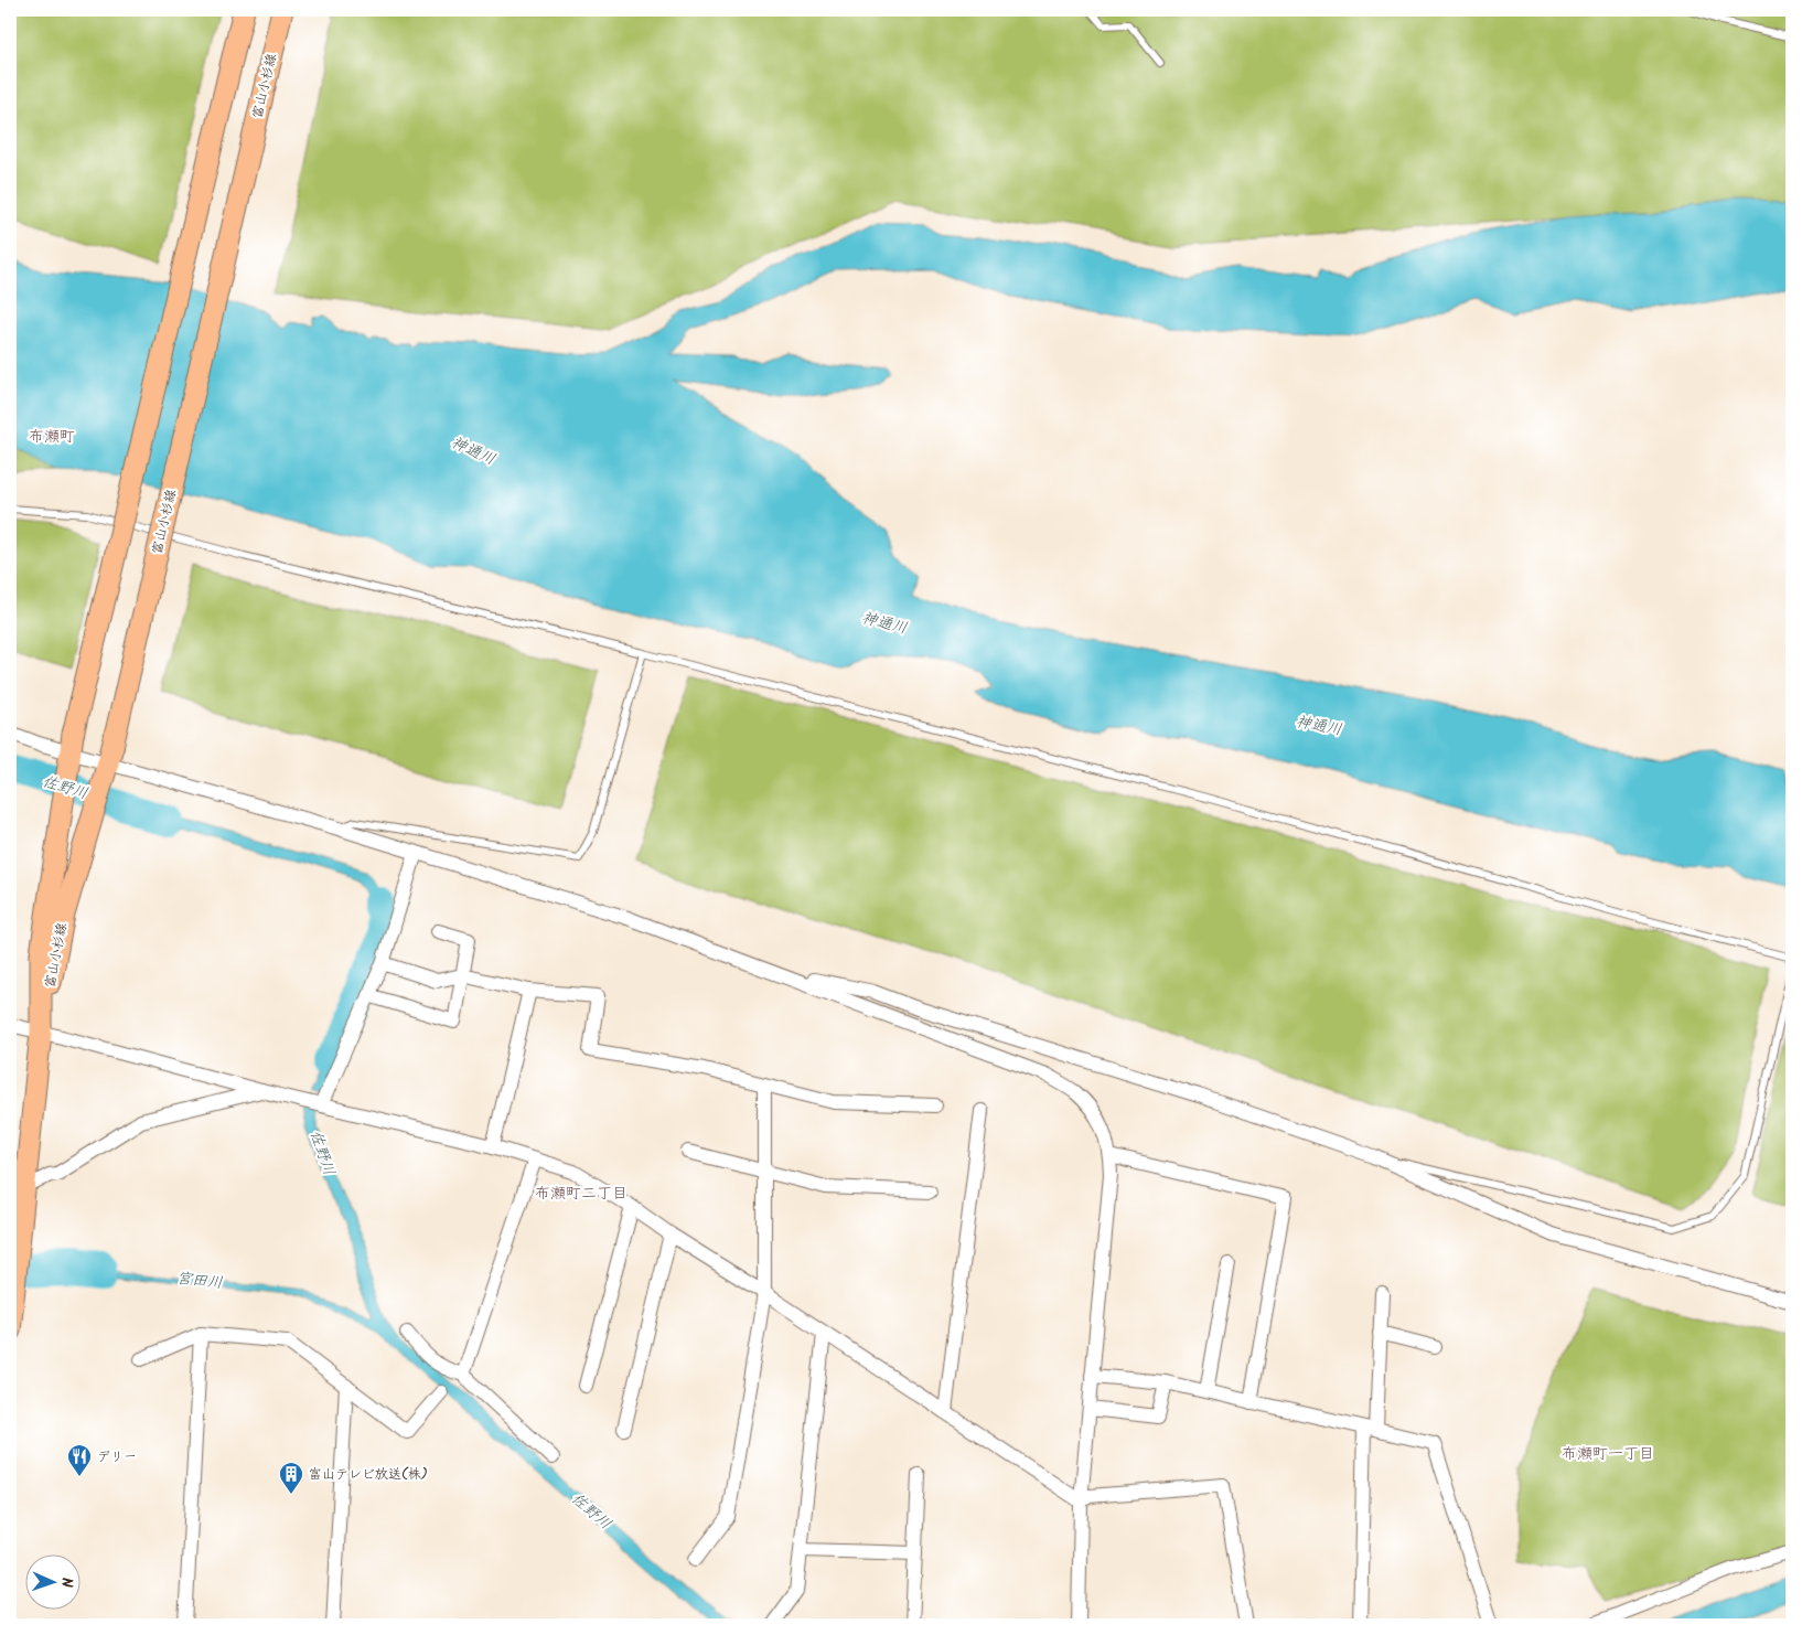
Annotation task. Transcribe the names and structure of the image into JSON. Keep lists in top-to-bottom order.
{
  "streets": {
    "main road": ["富山小杉線"]
  },
  "districts": ["布瀬町", "布瀬町二丁目", "布瀬町一丁目"],
  "water": ["神通川", "佐野川", "宮田川"],
  "places": {
    "restaurant": ["デリー"],
    "building": ["富山テレビ放送(株)"]
  },
  "north": "right"
}
